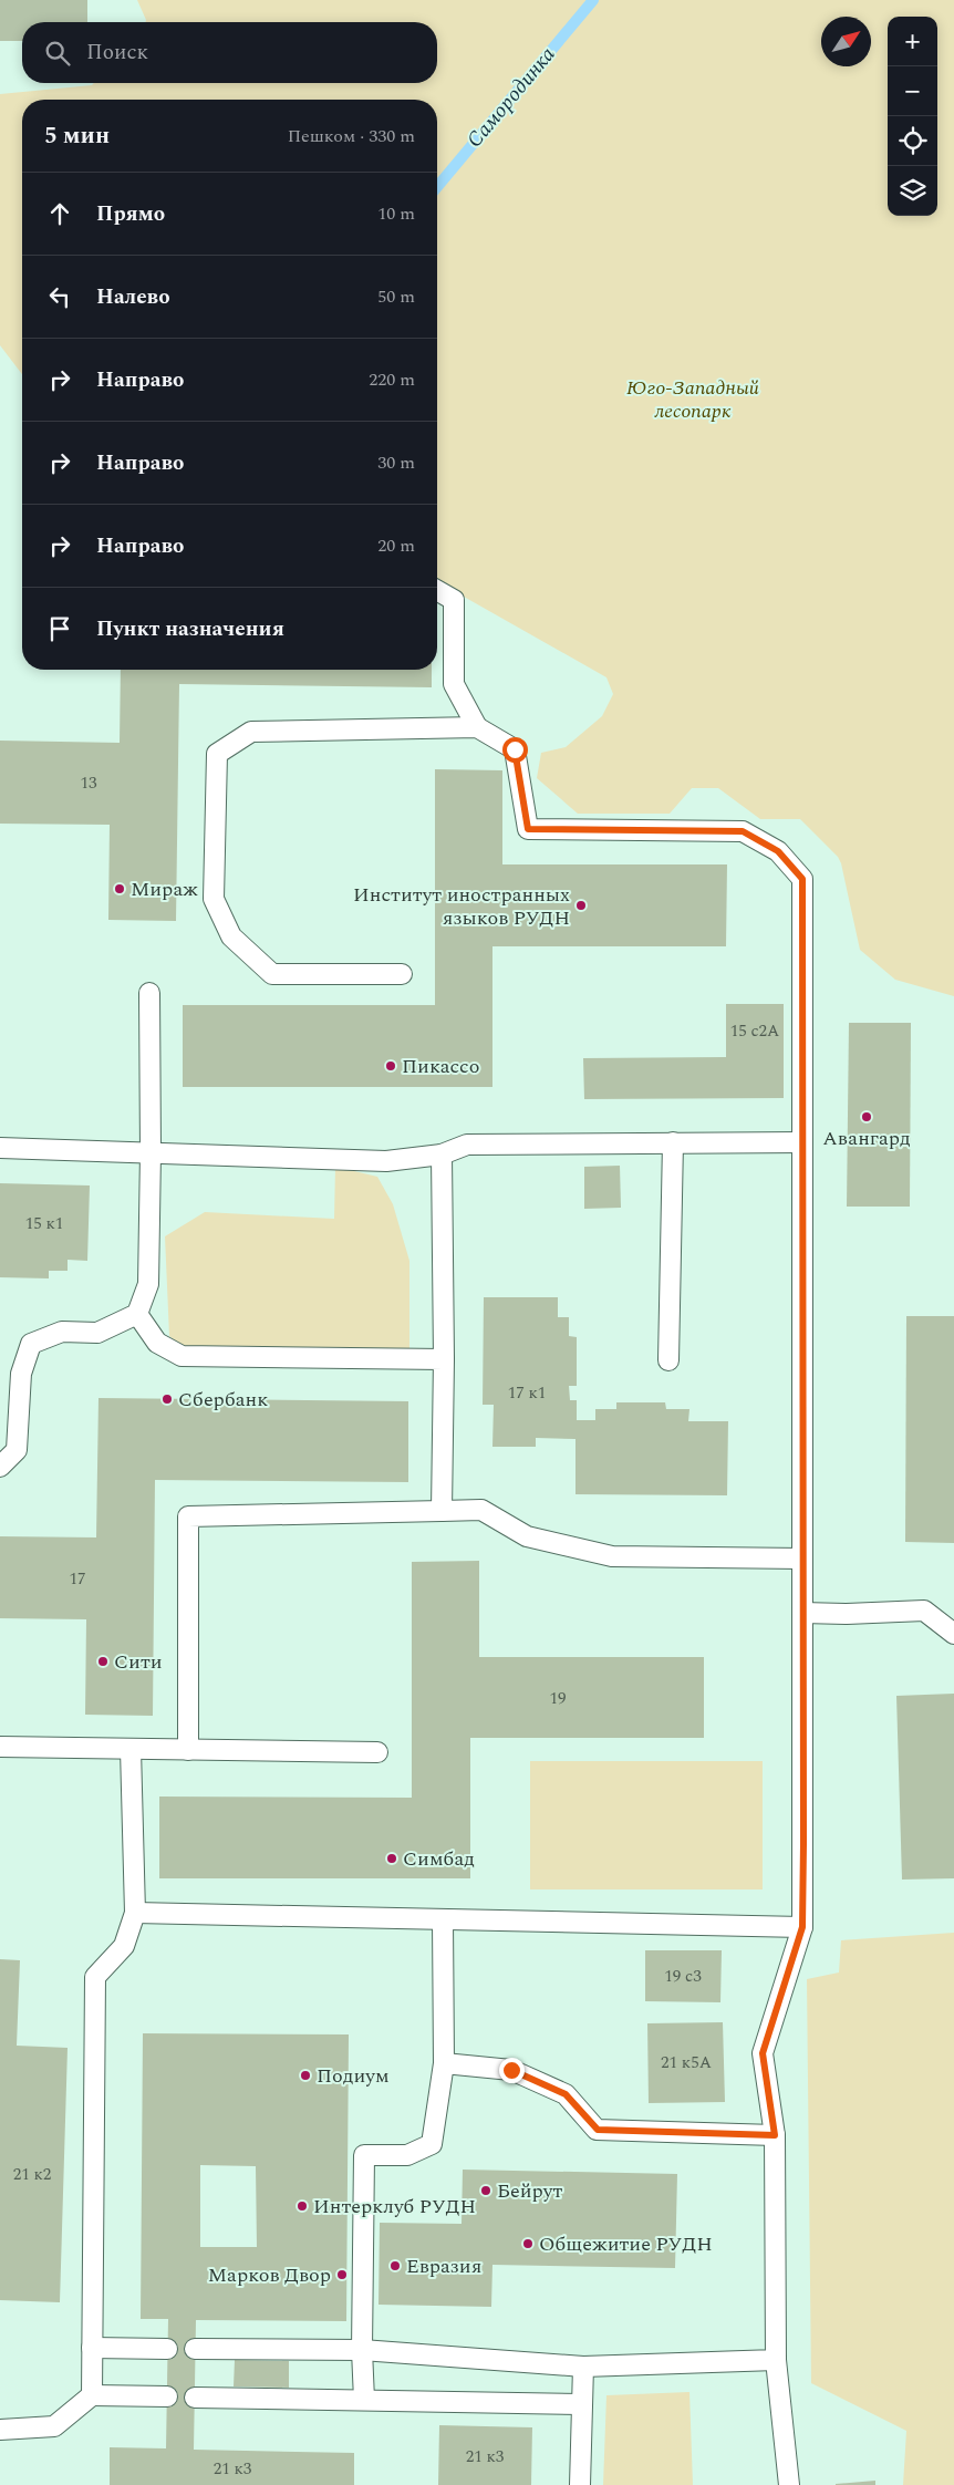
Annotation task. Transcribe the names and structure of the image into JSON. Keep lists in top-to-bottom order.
{
  "water": ["Самородинка"],
  "parks": ["Юго-Западный лесопарк"],
  "places": [
    "Мираж",
    "Институт иностранных языков РУДН",
    "Пикассо",
    "Авангард",
    "Сбербанк",
    "Сити",
    "Симбад",
    "Подиум",
    "Бейрут",
    "Интерклуб РУДН",
    "Общежитие РУДН",
    "Евразия",
    "Марков Двор"
  ],
  "house_numbers": [
    "13",
    "15 с2А",
    "15 к1",
    "17 к1",
    "17",
    "19",
    "19 с3",
    "21 к5А",
    "21 к2",
    "21 к3",
    "21 к3"
  ],
  "north": "top right",
  "page": {
    "map_buttons": ["+", "−"],
    "search": "Поиск",
    "heading": ["5 мин", "Пешком · 330 m"],
    "list": [
      ["Прямо", "10 m"],
      ["Налево", "50 m"],
      ["Направо", "220 m"],
      ["Направо", "30 m"],
      ["Направо", "20 m"],
      "Пункт назначения"
    ]
  }
}
